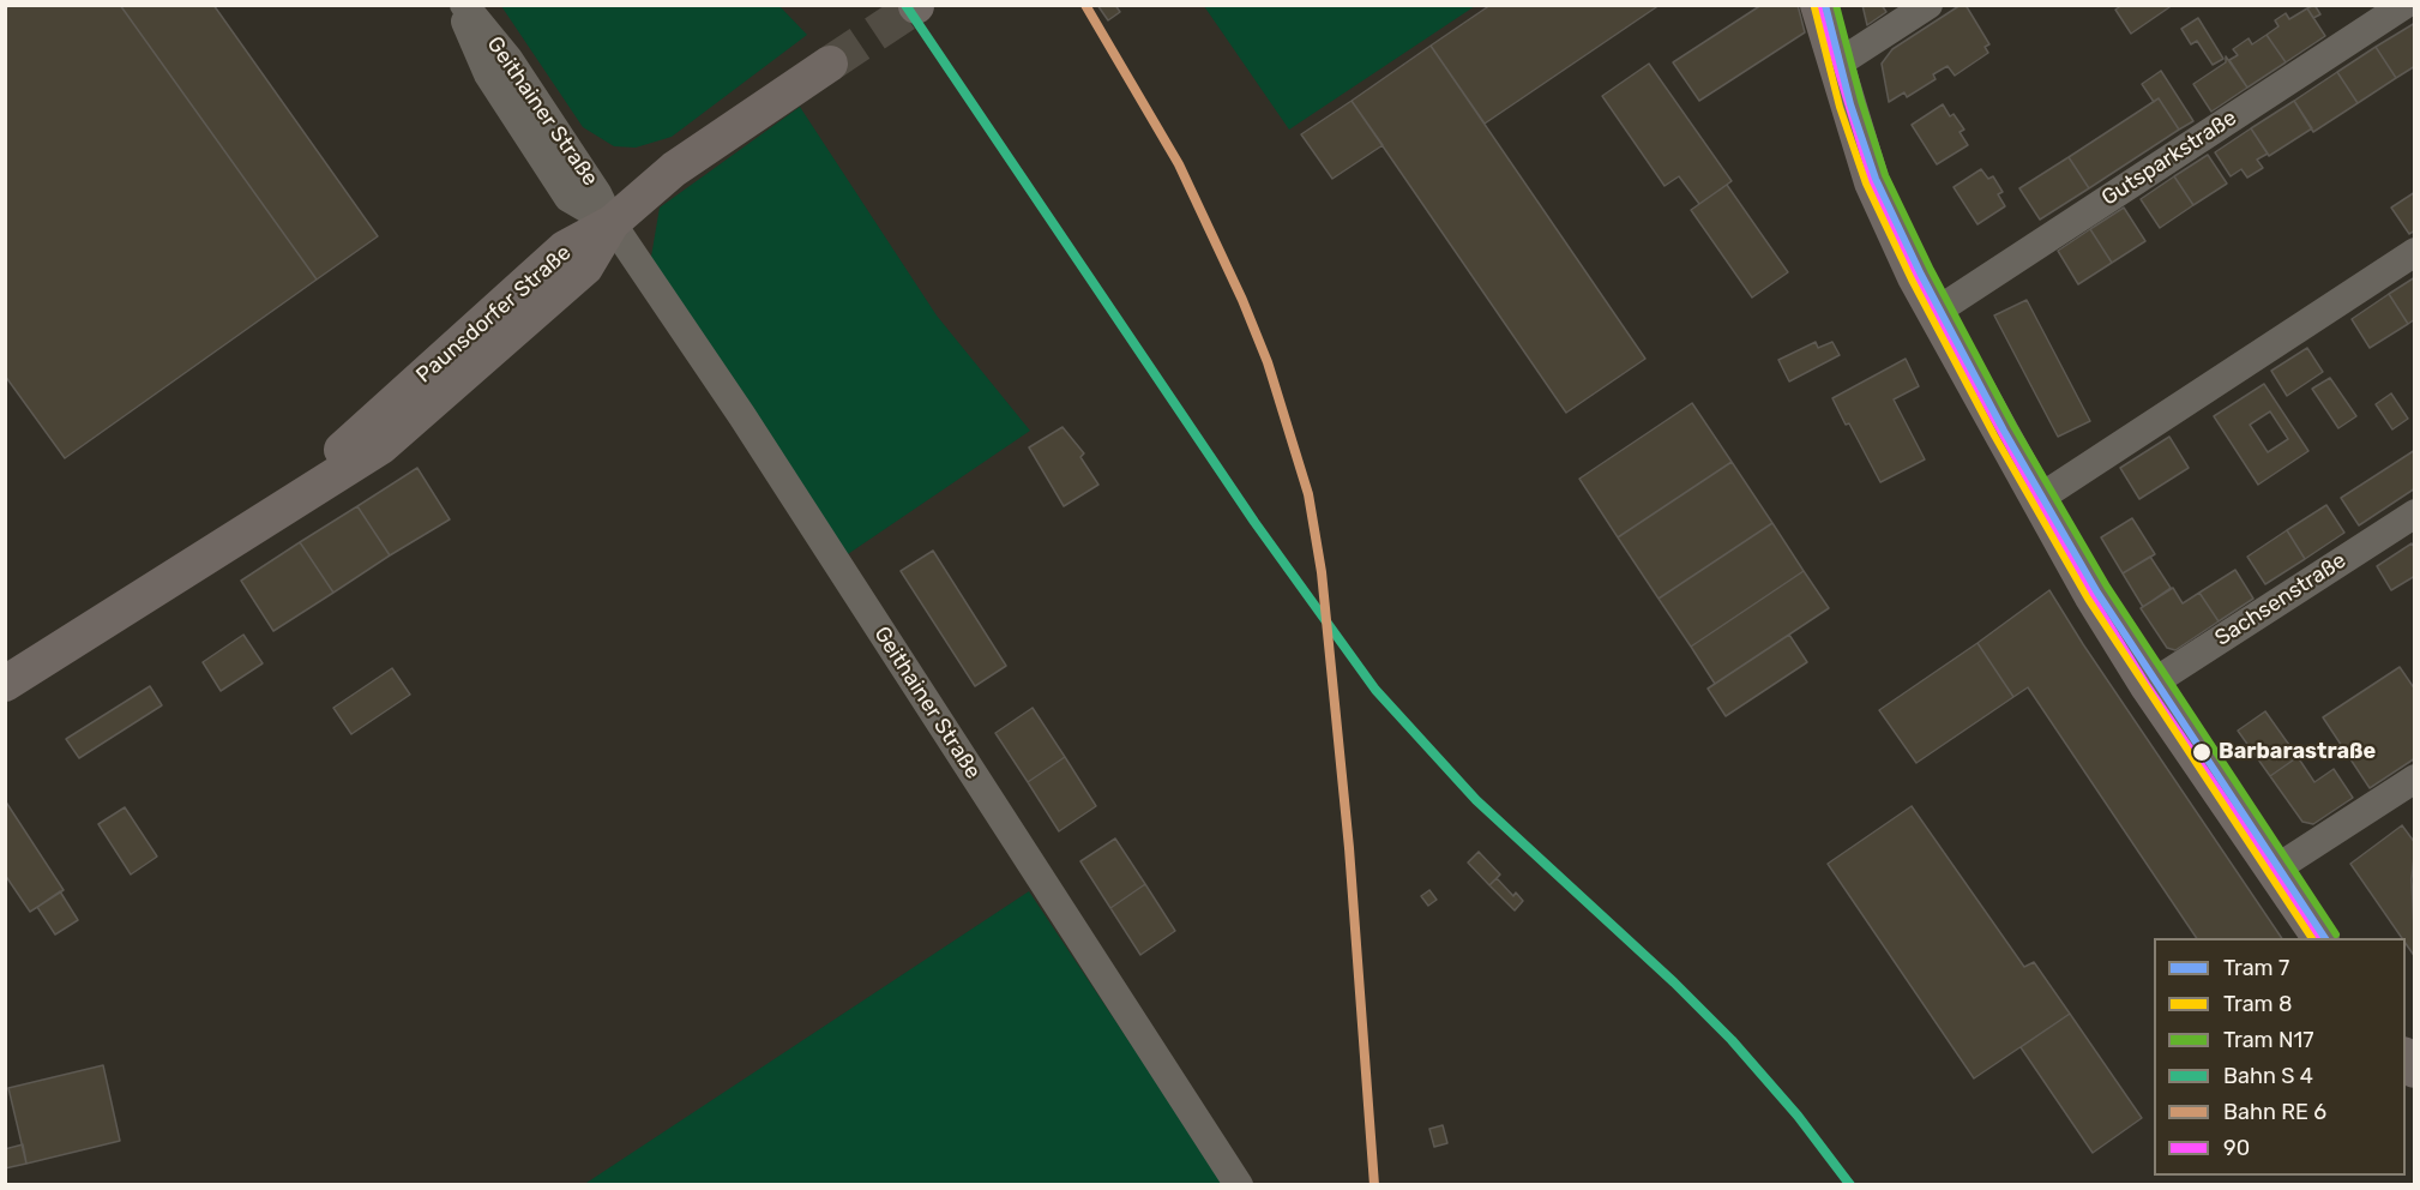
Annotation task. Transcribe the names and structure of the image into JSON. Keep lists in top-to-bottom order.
{
  "streets": {
    "main road": ["Paunsdorfer Straße"],
    "street": ["Geithainer Straße", "Gutsparkstraße", "Sachsenstraße"]
  },
  "crossings": [
    ["Geithainer Straße", "Paunsdorfer Straße"]
  ],
  "places": ["Barbarastraße"],
  "lines": [
    "tram line 7",
    "tram line N17",
    "transit line 90",
    "tram line 8"
  ],
  "legend": [
    "Tram 7",
    "Tram 8",
    "Tram N17",
    "Bahn S 4",
    "Bahn RE 6",
    "90"
  ]
}
